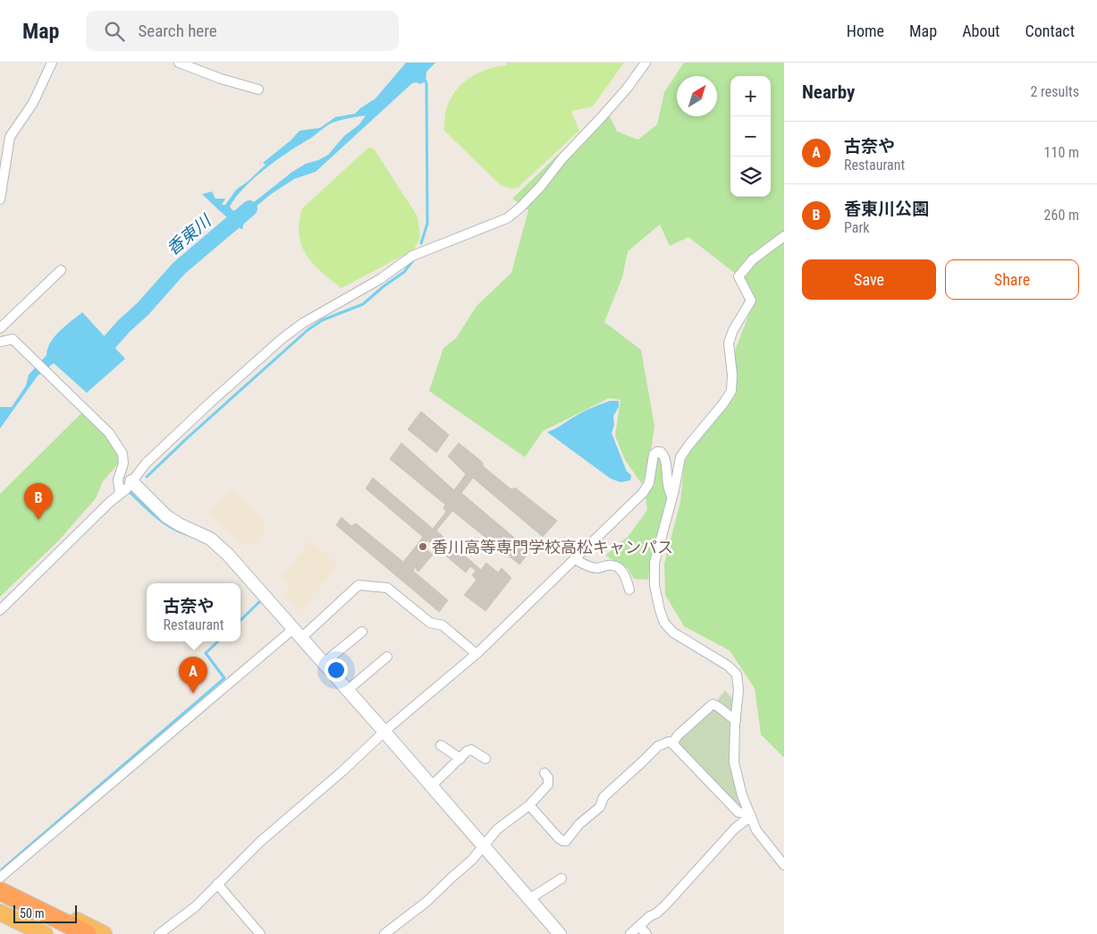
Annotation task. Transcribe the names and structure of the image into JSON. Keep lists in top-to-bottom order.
{
  "water": ["香東川"],
  "places": ["香川高等専門学校高松キャンパス"],
  "scale_bar": "50 m",
  "north": "top right",
  "page": {
    "header": "Map",
    "search": "Search here",
    "nav": [
      "Home",
      "Map",
      "About",
      "Contact"
    ],
    "heading": ["Nearby", "2 results"],
    "map_buttons": ["+", "−"],
    "list": [
      {
        "mark": "A",
        "name": "古奈や",
        "note": "Restaurant",
        "value": "110 m"
      },
      {
        "mark": "B",
        "name": "香東川公園",
        "note": "Park",
        "value": "260 m"
      }
    ],
    "buttons": ["Save", "Share"],
    "pins": ["B", "A"],
    "popup": ["古奈や", "Restaurant"],
    "scale": "50 m"
  }
}
